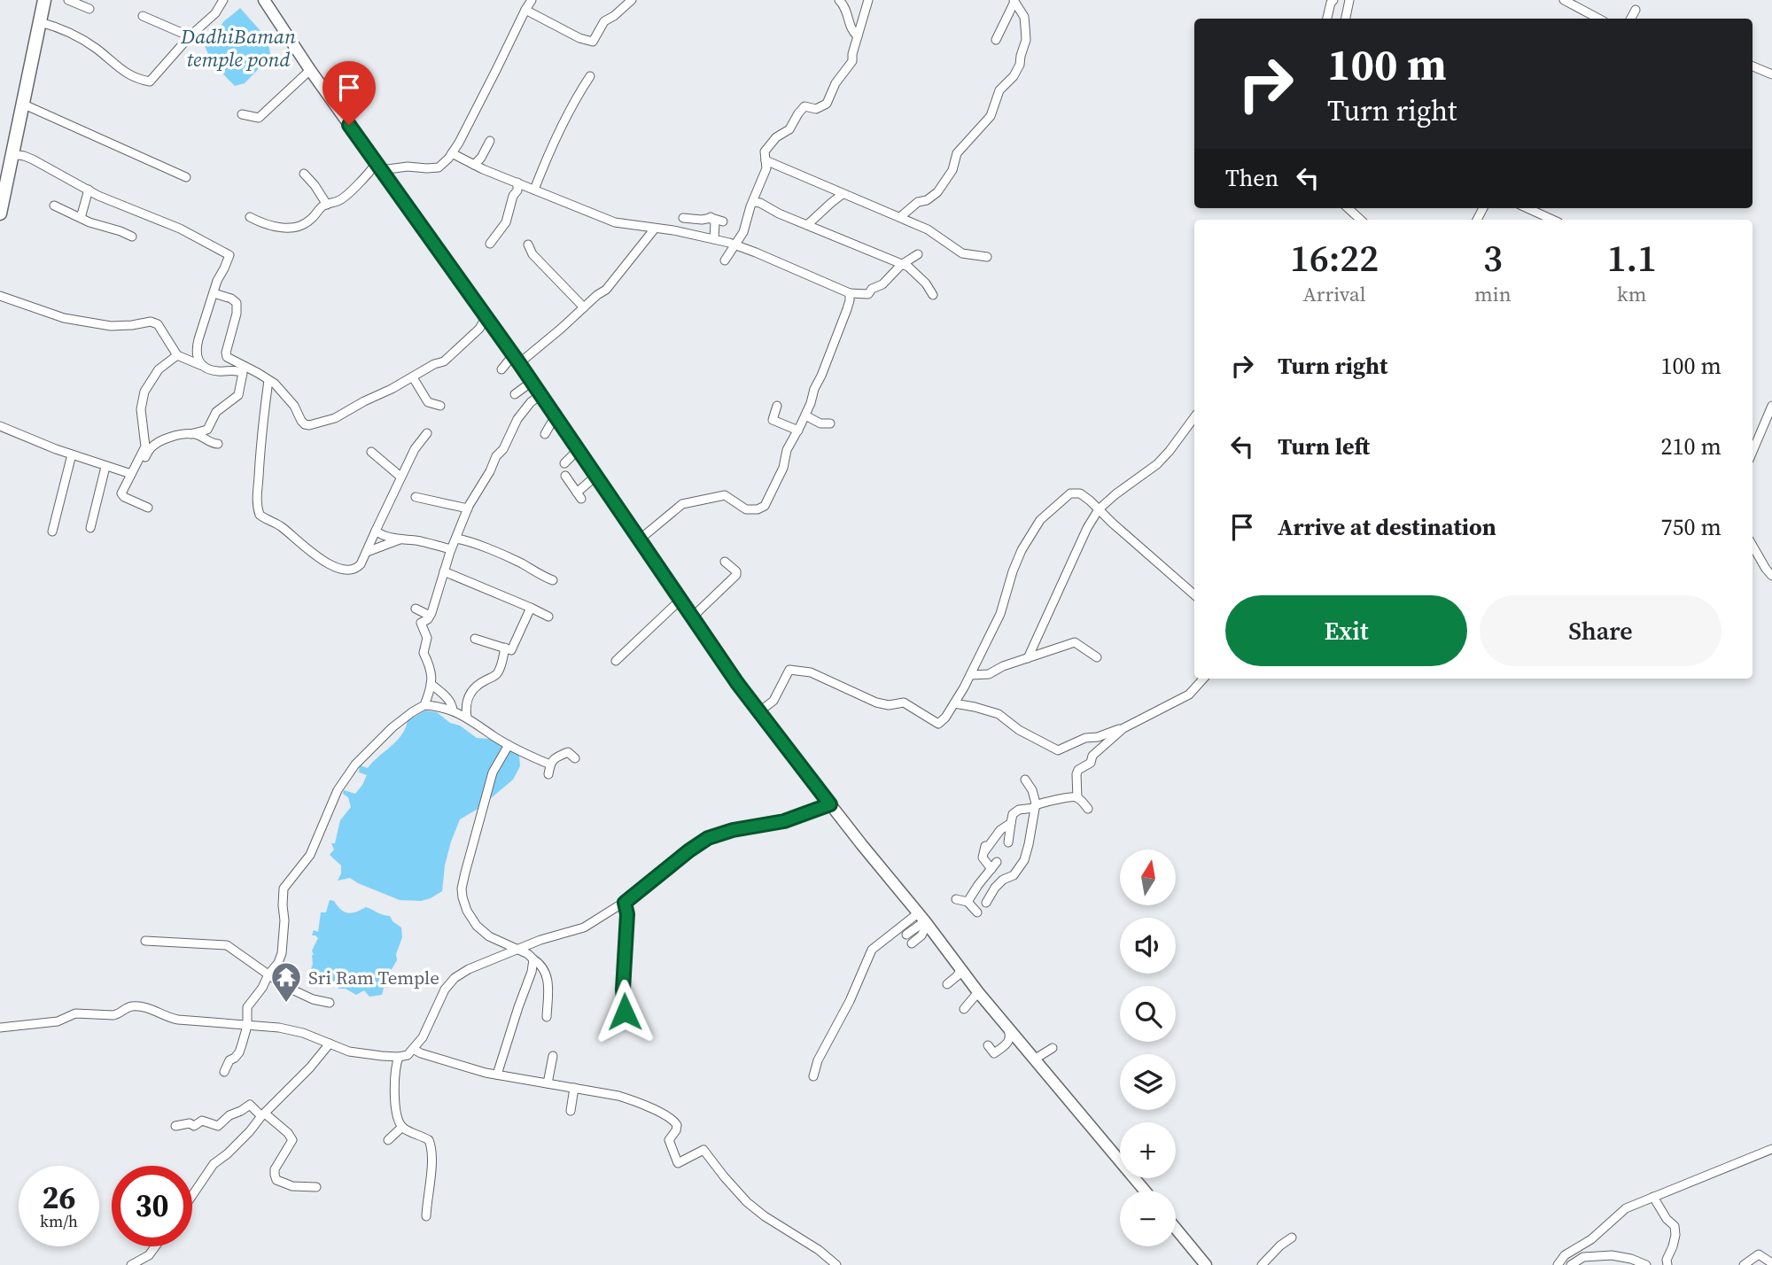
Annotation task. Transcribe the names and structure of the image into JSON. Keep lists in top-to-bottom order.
{
  "water": ["DadhiBaman temple pond"],
  "places": {
    "temple": ["Sri Ram Temple"]
  },
  "north": "top",
  "page": {
    "turn": ["100 m", "Turn right"],
    "then": "Then",
    "eta": [
      "16:22",
      "Arrival",
      "3",
      "min",
      "1.1",
      "km"
    ],
    "list": [
      {
        "name": "Turn right",
        "value": "100 m"
      },
      {
        "name": "Turn left",
        "value": "210 m"
      },
      {
        "name": "Arrive at destination",
        "value": "750 m"
      }
    ],
    "buttons": ["Exit", "Share"],
    "map_buttons": ["+", "−"],
    "speed": "26 km/h",
    "limit": "30"
  }
}
